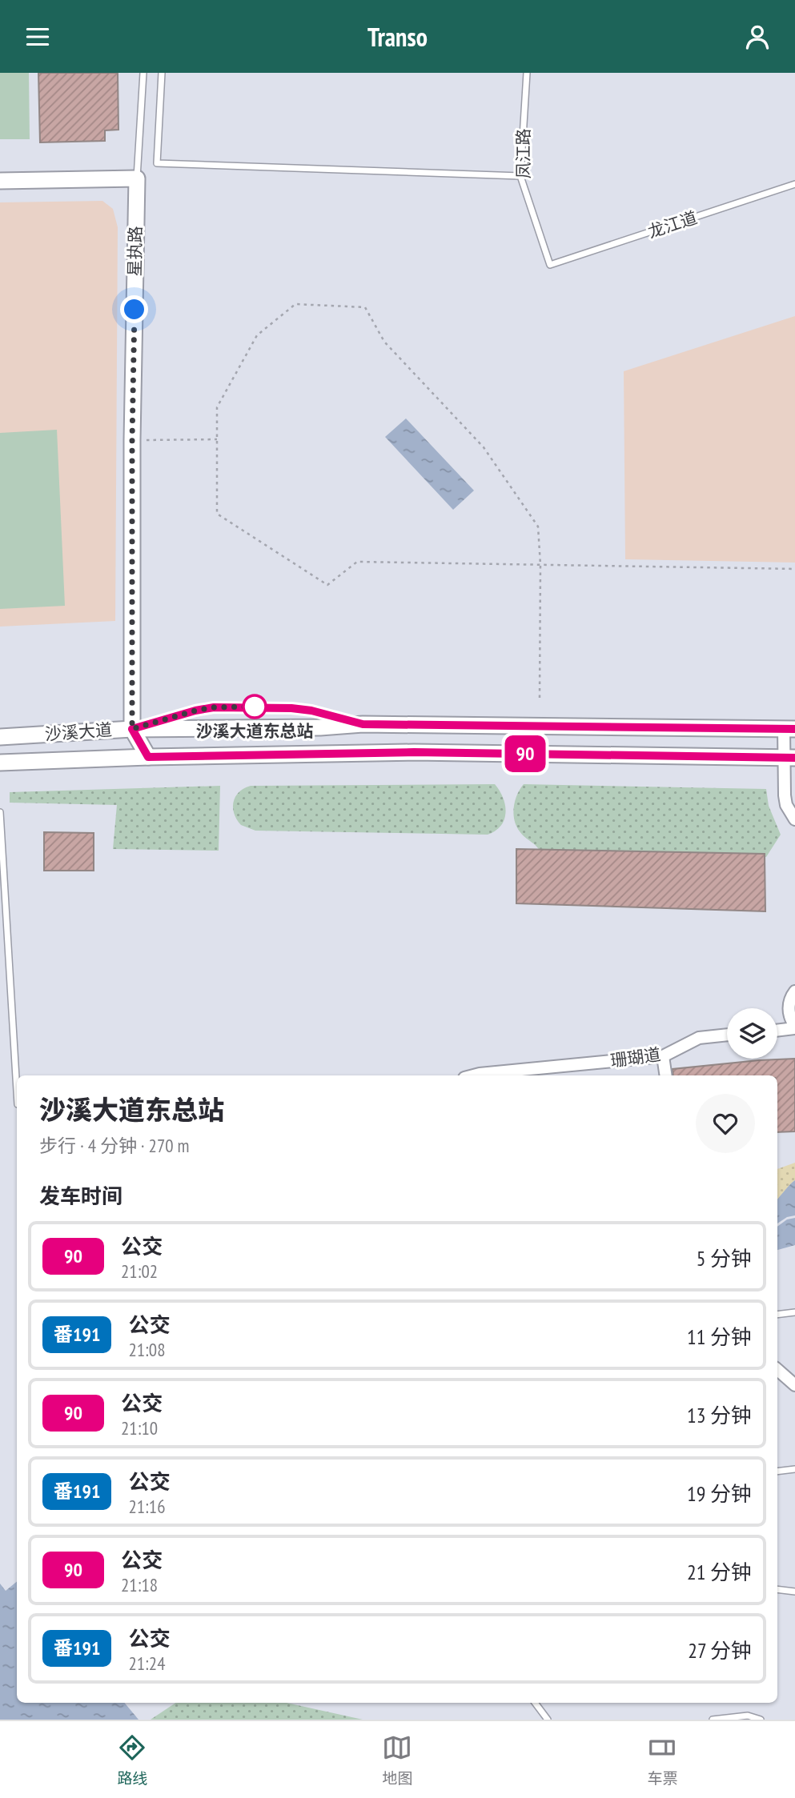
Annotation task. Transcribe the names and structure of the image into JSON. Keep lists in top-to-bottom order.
{
  "streets": {
    "main road": ["星执路", "沙溪大道"],
    "street": ["珊瑚道"],
    "lane": ["凤江路", "龙江道"]
  },
  "crossings": [
    ["凤江路", "龙江道"],
    ["星执路", "沙溪大道"]
  ],
  "places": ["沙溪大道东总站"],
  "lines": ["bus line 90"],
  "page": {
    "header": "Transo",
    "on_map": "90",
    "heading": [
      ["沙溪大道东总站", "步行 · 4 分钟 · 270 m"],
      "发车时间"
    ],
    "list": [
      {
        "mark": "90",
        "name": "公交",
        "note": "21:02",
        "value": "5 分钟"
      },
      {
        "mark": "番191",
        "name": "公交",
        "note": "21:08",
        "value": "11 分钟"
      },
      {
        "mark": "90",
        "name": "公交",
        "note": "21:10",
        "value": "13 分钟"
      },
      {
        "mark": "番191",
        "name": "公交",
        "note": "21:16",
        "value": "19 分钟"
      },
      {
        "mark": "90",
        "name": "公交",
        "note": "21:18",
        "value": "21 分钟"
      },
      {
        "mark": "番191",
        "name": "公交",
        "note": "21:24",
        "value": "27 分钟"
      }
    ],
    "tabs": ["路线", "地图", "车票"]
  }
}
